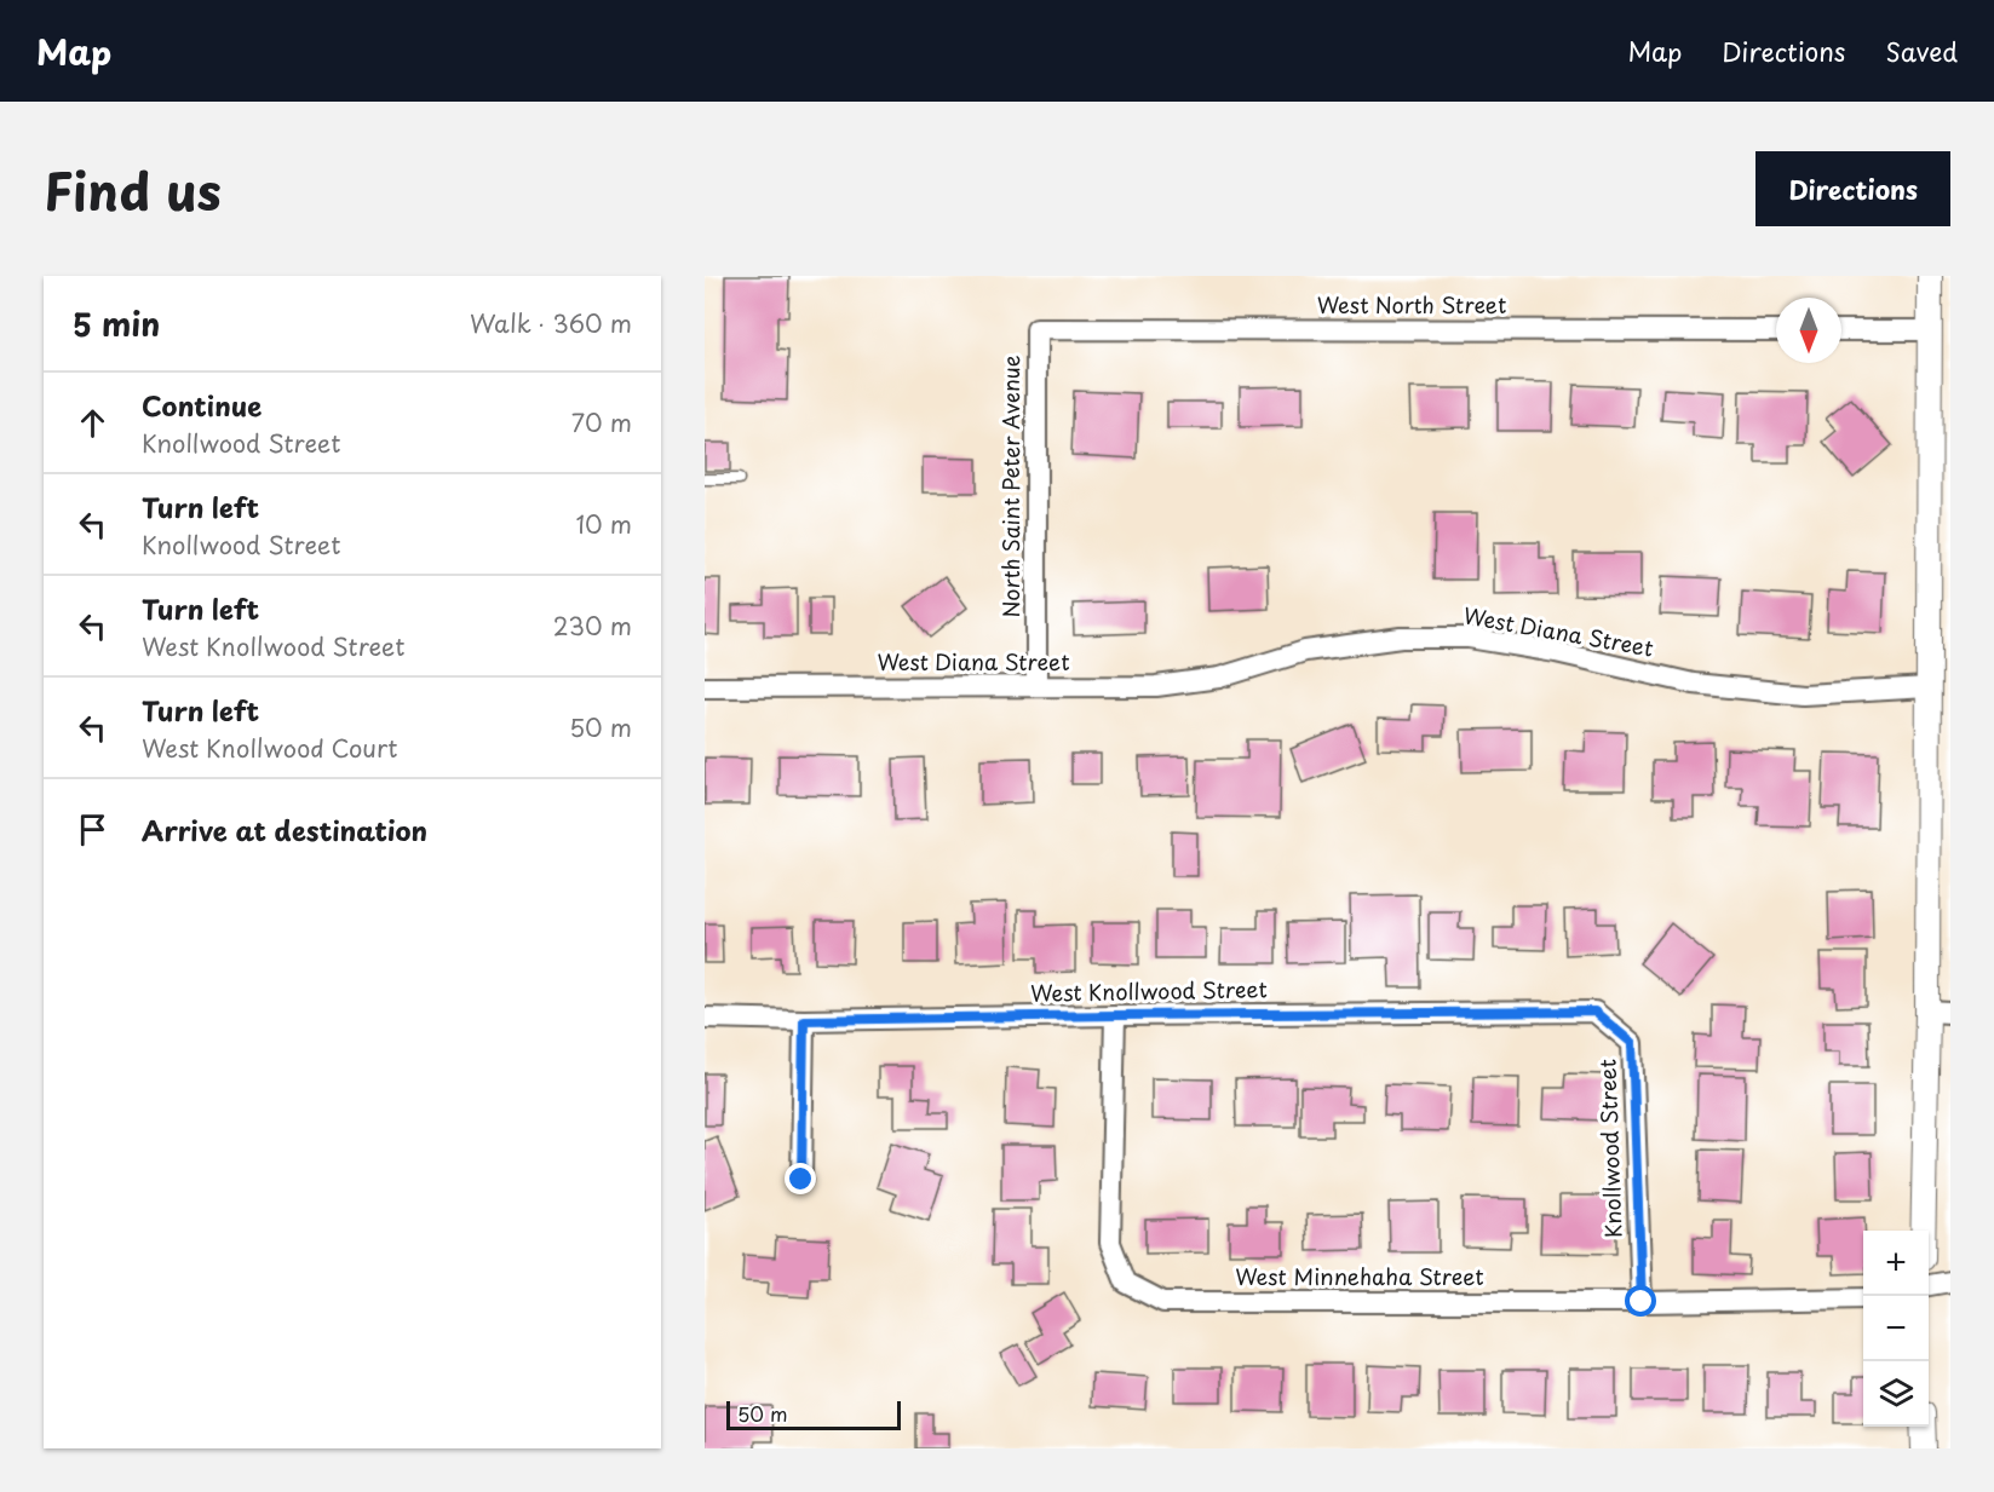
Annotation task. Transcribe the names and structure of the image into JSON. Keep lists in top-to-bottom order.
{
  "streets": {
    "street": [
      "West North Street",
      "North Saint Peter Avenue",
      "West Diana Street",
      "West Knollwood Street",
      "Knollwood Street",
      "West Minnehaha Street"
    ]
  },
  "crossings": [
    ["West North Street", "North Saint Peter Avenue"],
    ["North Saint Peter Avenue", "West Diana Street"],
    ["West Knollwood Street", "Knollwood Street"],
    ["West Knollwood Street", "West Minnehaha Street"],
    ["Knollwood Street", "West Minnehaha Street"]
  ],
  "scale_bar": "50 m",
  "north": "bottom",
  "page": {
    "header": "Map",
    "nav": ["Map", "Directions", "Saved"],
    "title": "Find us",
    "buttons": "Directions",
    "heading": ["5 min", "Walk · 360 m"],
    "list": [
      ["Continue", "Knollwood Street", "70 m"],
      ["Turn left", "Knollwood Street", "10 m"],
      ["Turn left", "West Knollwood Street", "230 m"],
      ["Turn left", "West Knollwood Court", "50 m"],
      "Arrive at destination"
    ],
    "map_buttons": ["+", "−"],
    "scale": "50 m"
  }
}
